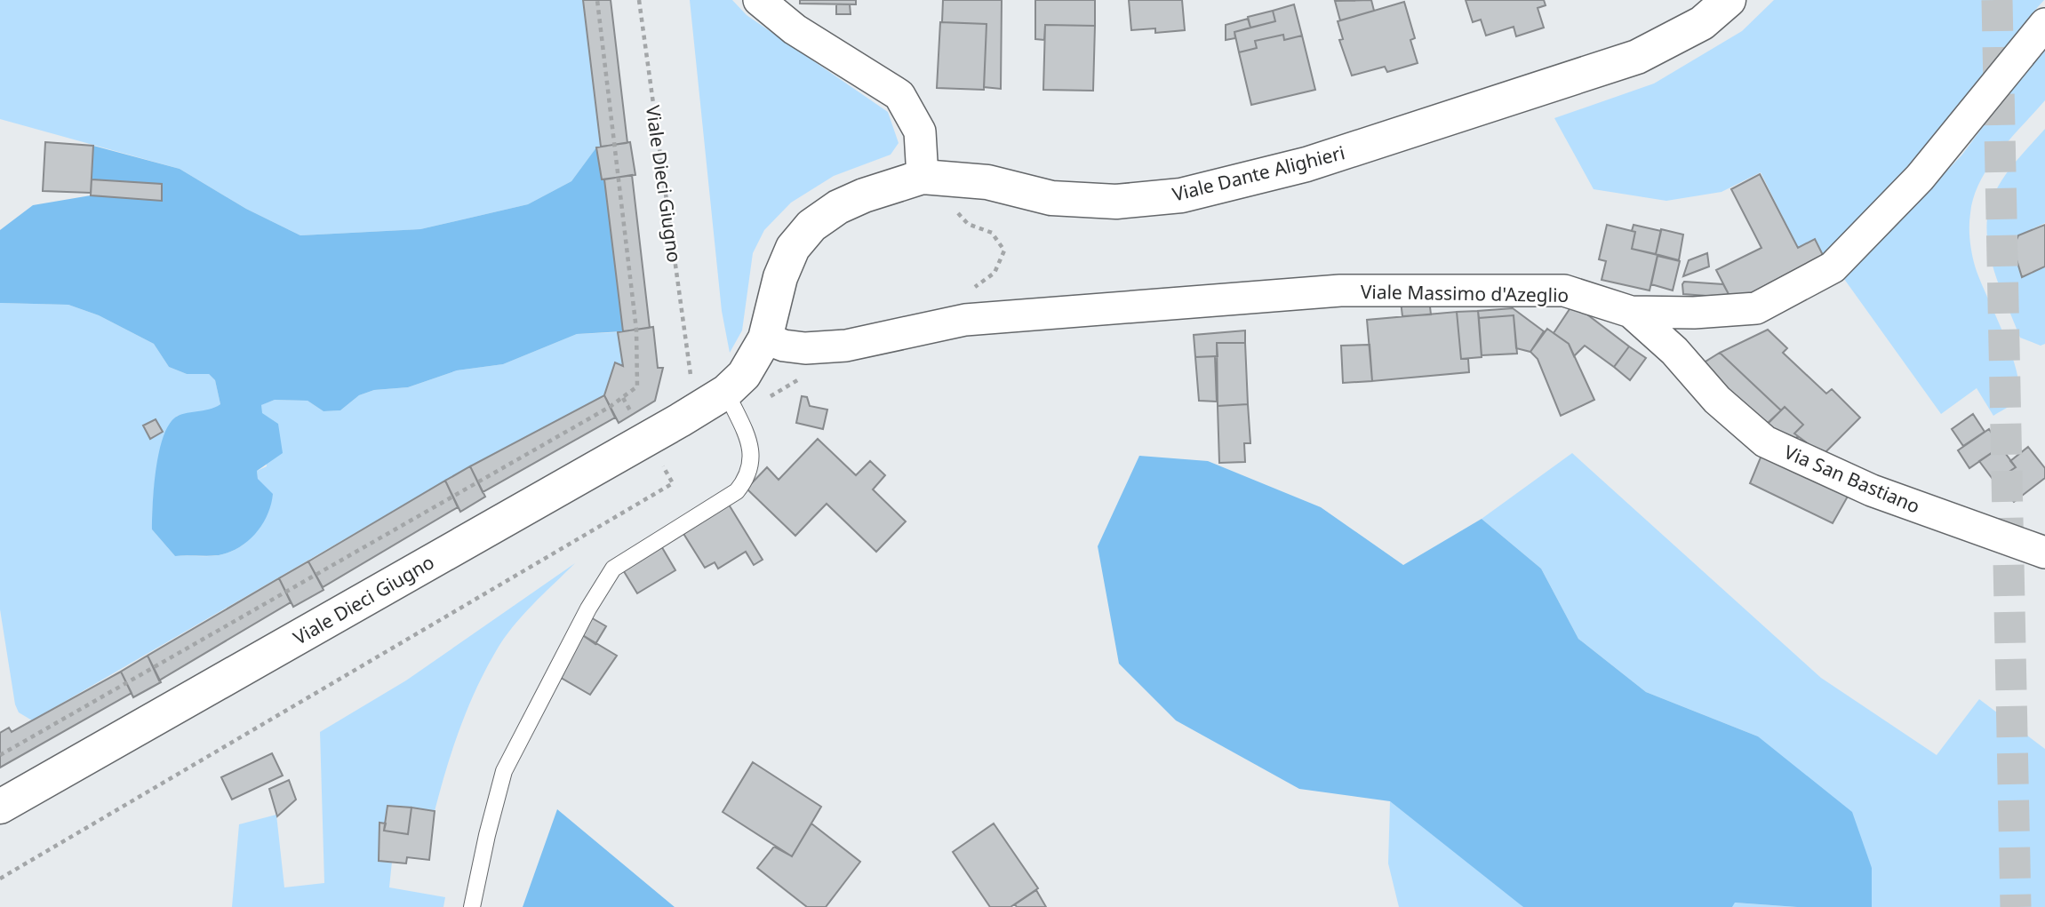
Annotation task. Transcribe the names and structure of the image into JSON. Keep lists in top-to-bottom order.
{
  "streets": {
    "main road": ["Viale Dante Alighieri", "Viale Dieci Giugno"],
    "street": ["Viale Massimo d'Azeglio", "Via San Bastiano"]
  },
  "crossings": [
    ["Viale Dante Alighieri", "Viale Dieci Giugno"],
    ["Viale Dante Alighieri", "Viale Massimo d'Azeglio"],
    ["Viale Massimo d'Azeglio", "Via San Bastiano"]
  ]
}
